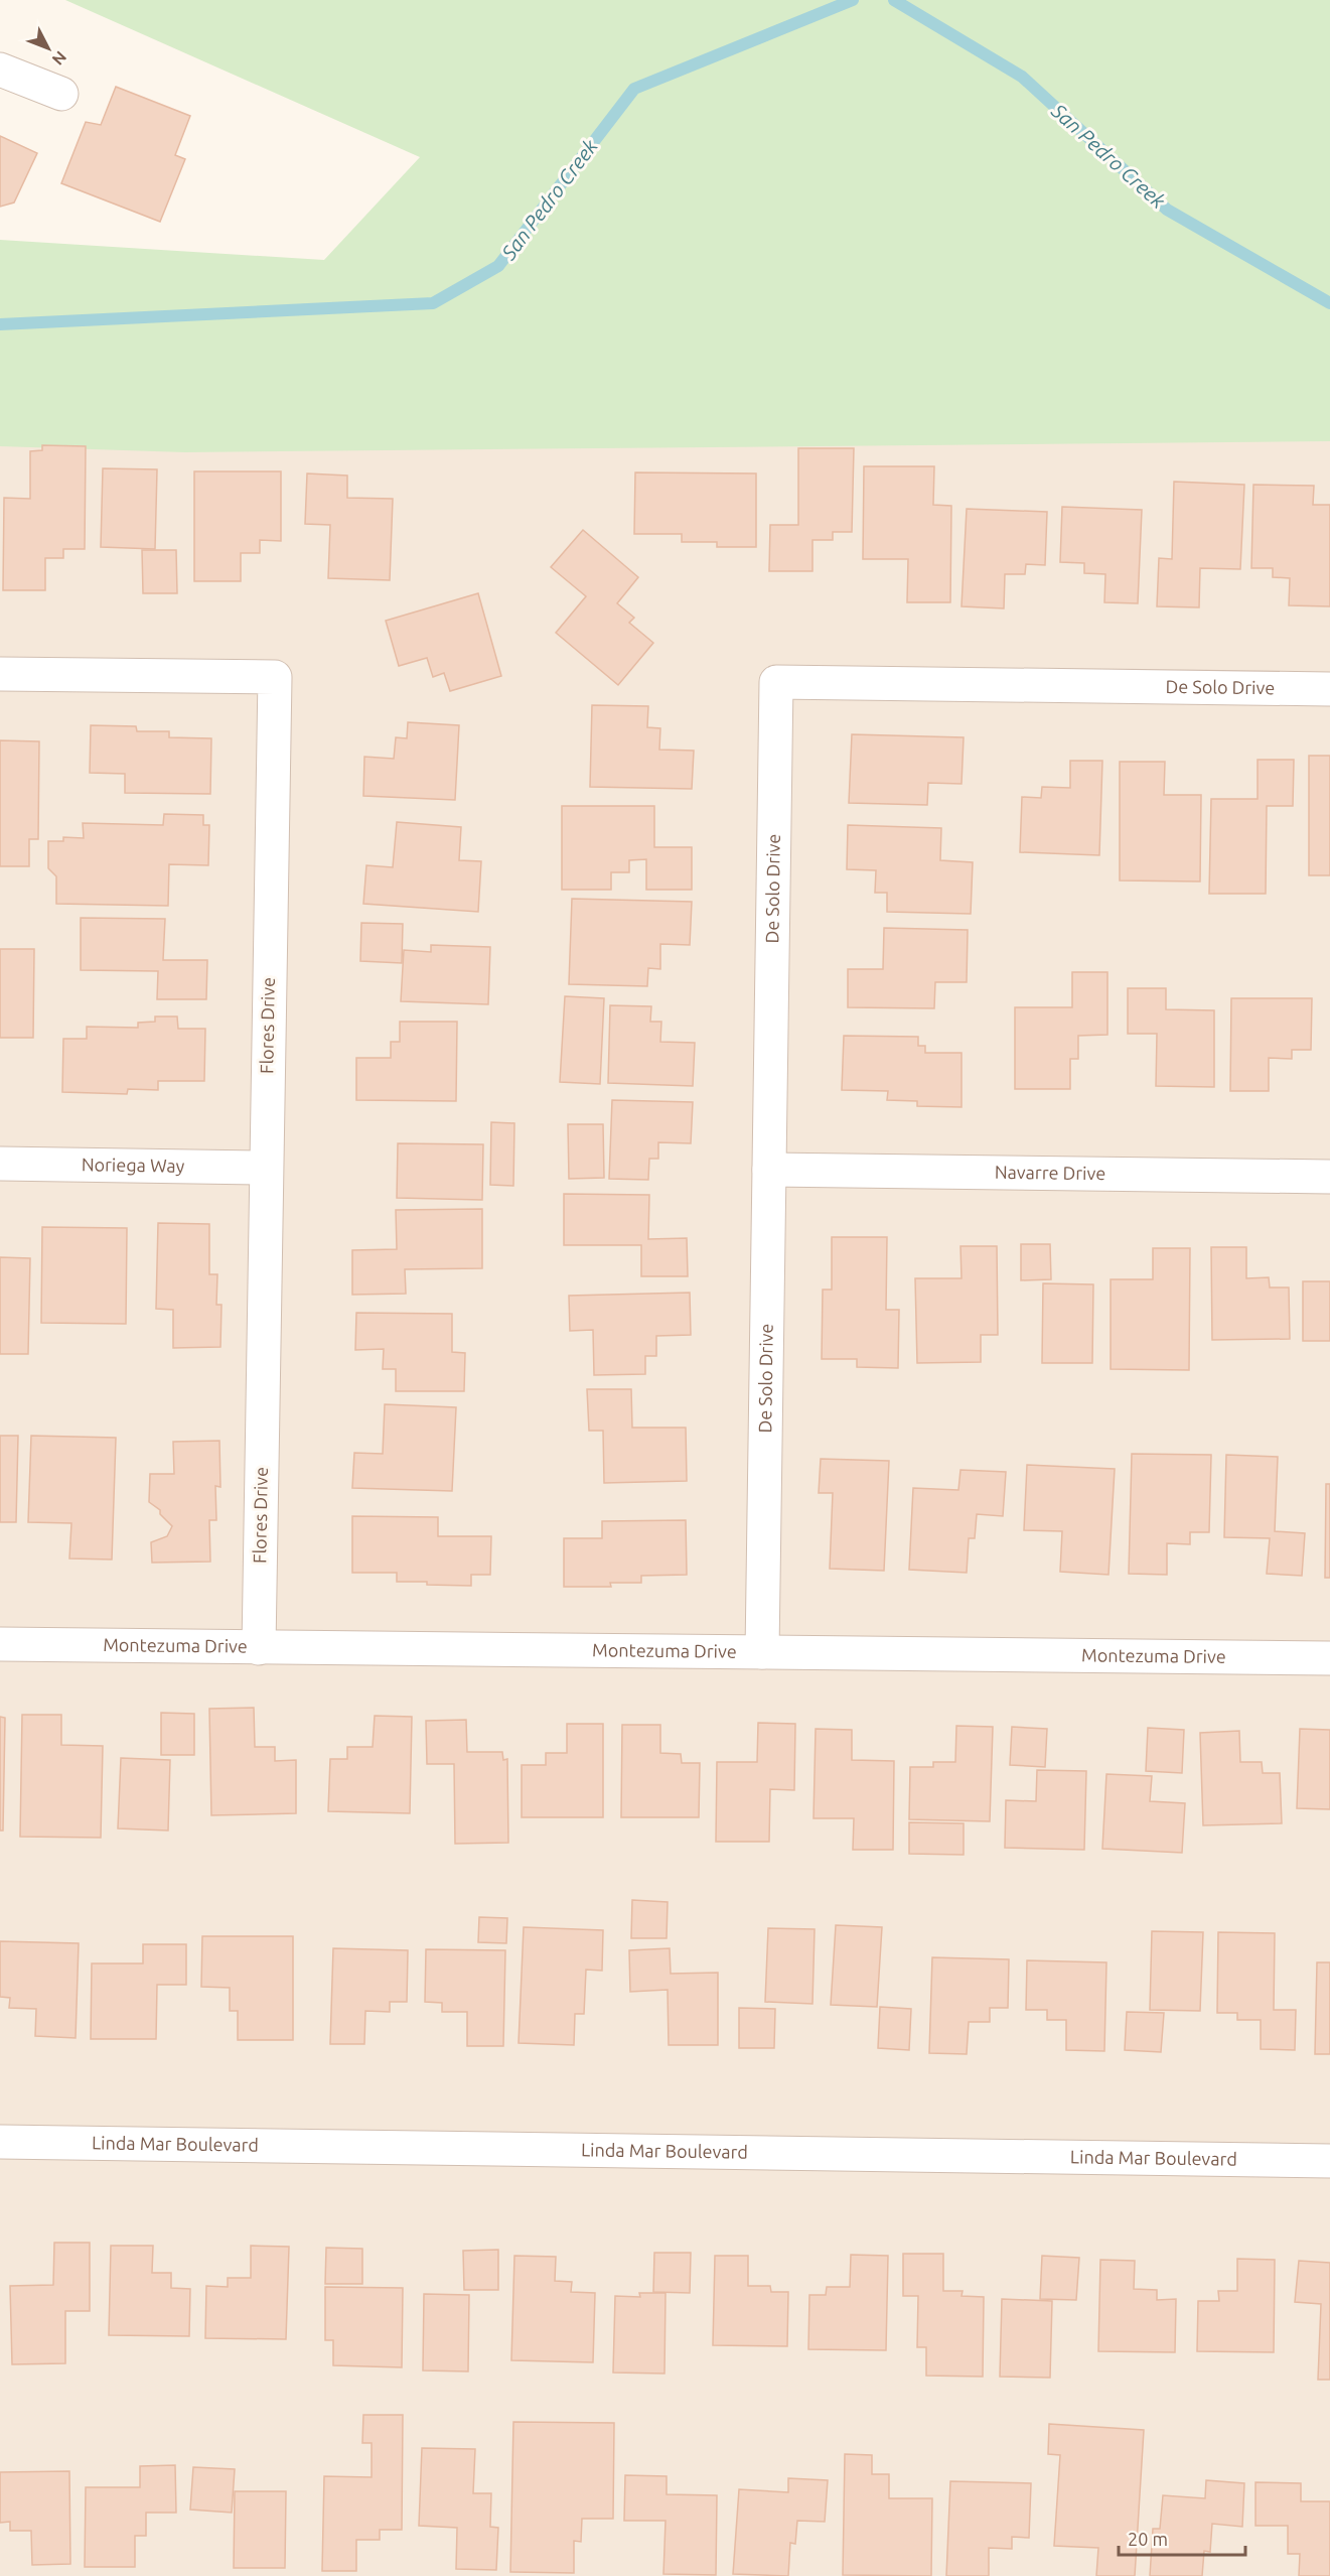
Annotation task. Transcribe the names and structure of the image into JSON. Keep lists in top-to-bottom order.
{
  "streets": {
    "street": [
      "De Solo Drive",
      "Flores Drive",
      "Noriega Way",
      "Navarre Drive",
      "Montezuma Drive",
      "Linda Mar Boulevard"
    ]
  },
  "crossings": [
    ["De Solo Drive", "Navarre Drive"],
    ["De Solo Drive", "Montezuma Drive"],
    ["Flores Drive", "Noriega Way"],
    ["Flores Drive", "Montezuma Drive"]
  ],
  "water": ["San Pedro Creek"],
  "scale_bar": "20 m",
  "north": "bottom right"
}
